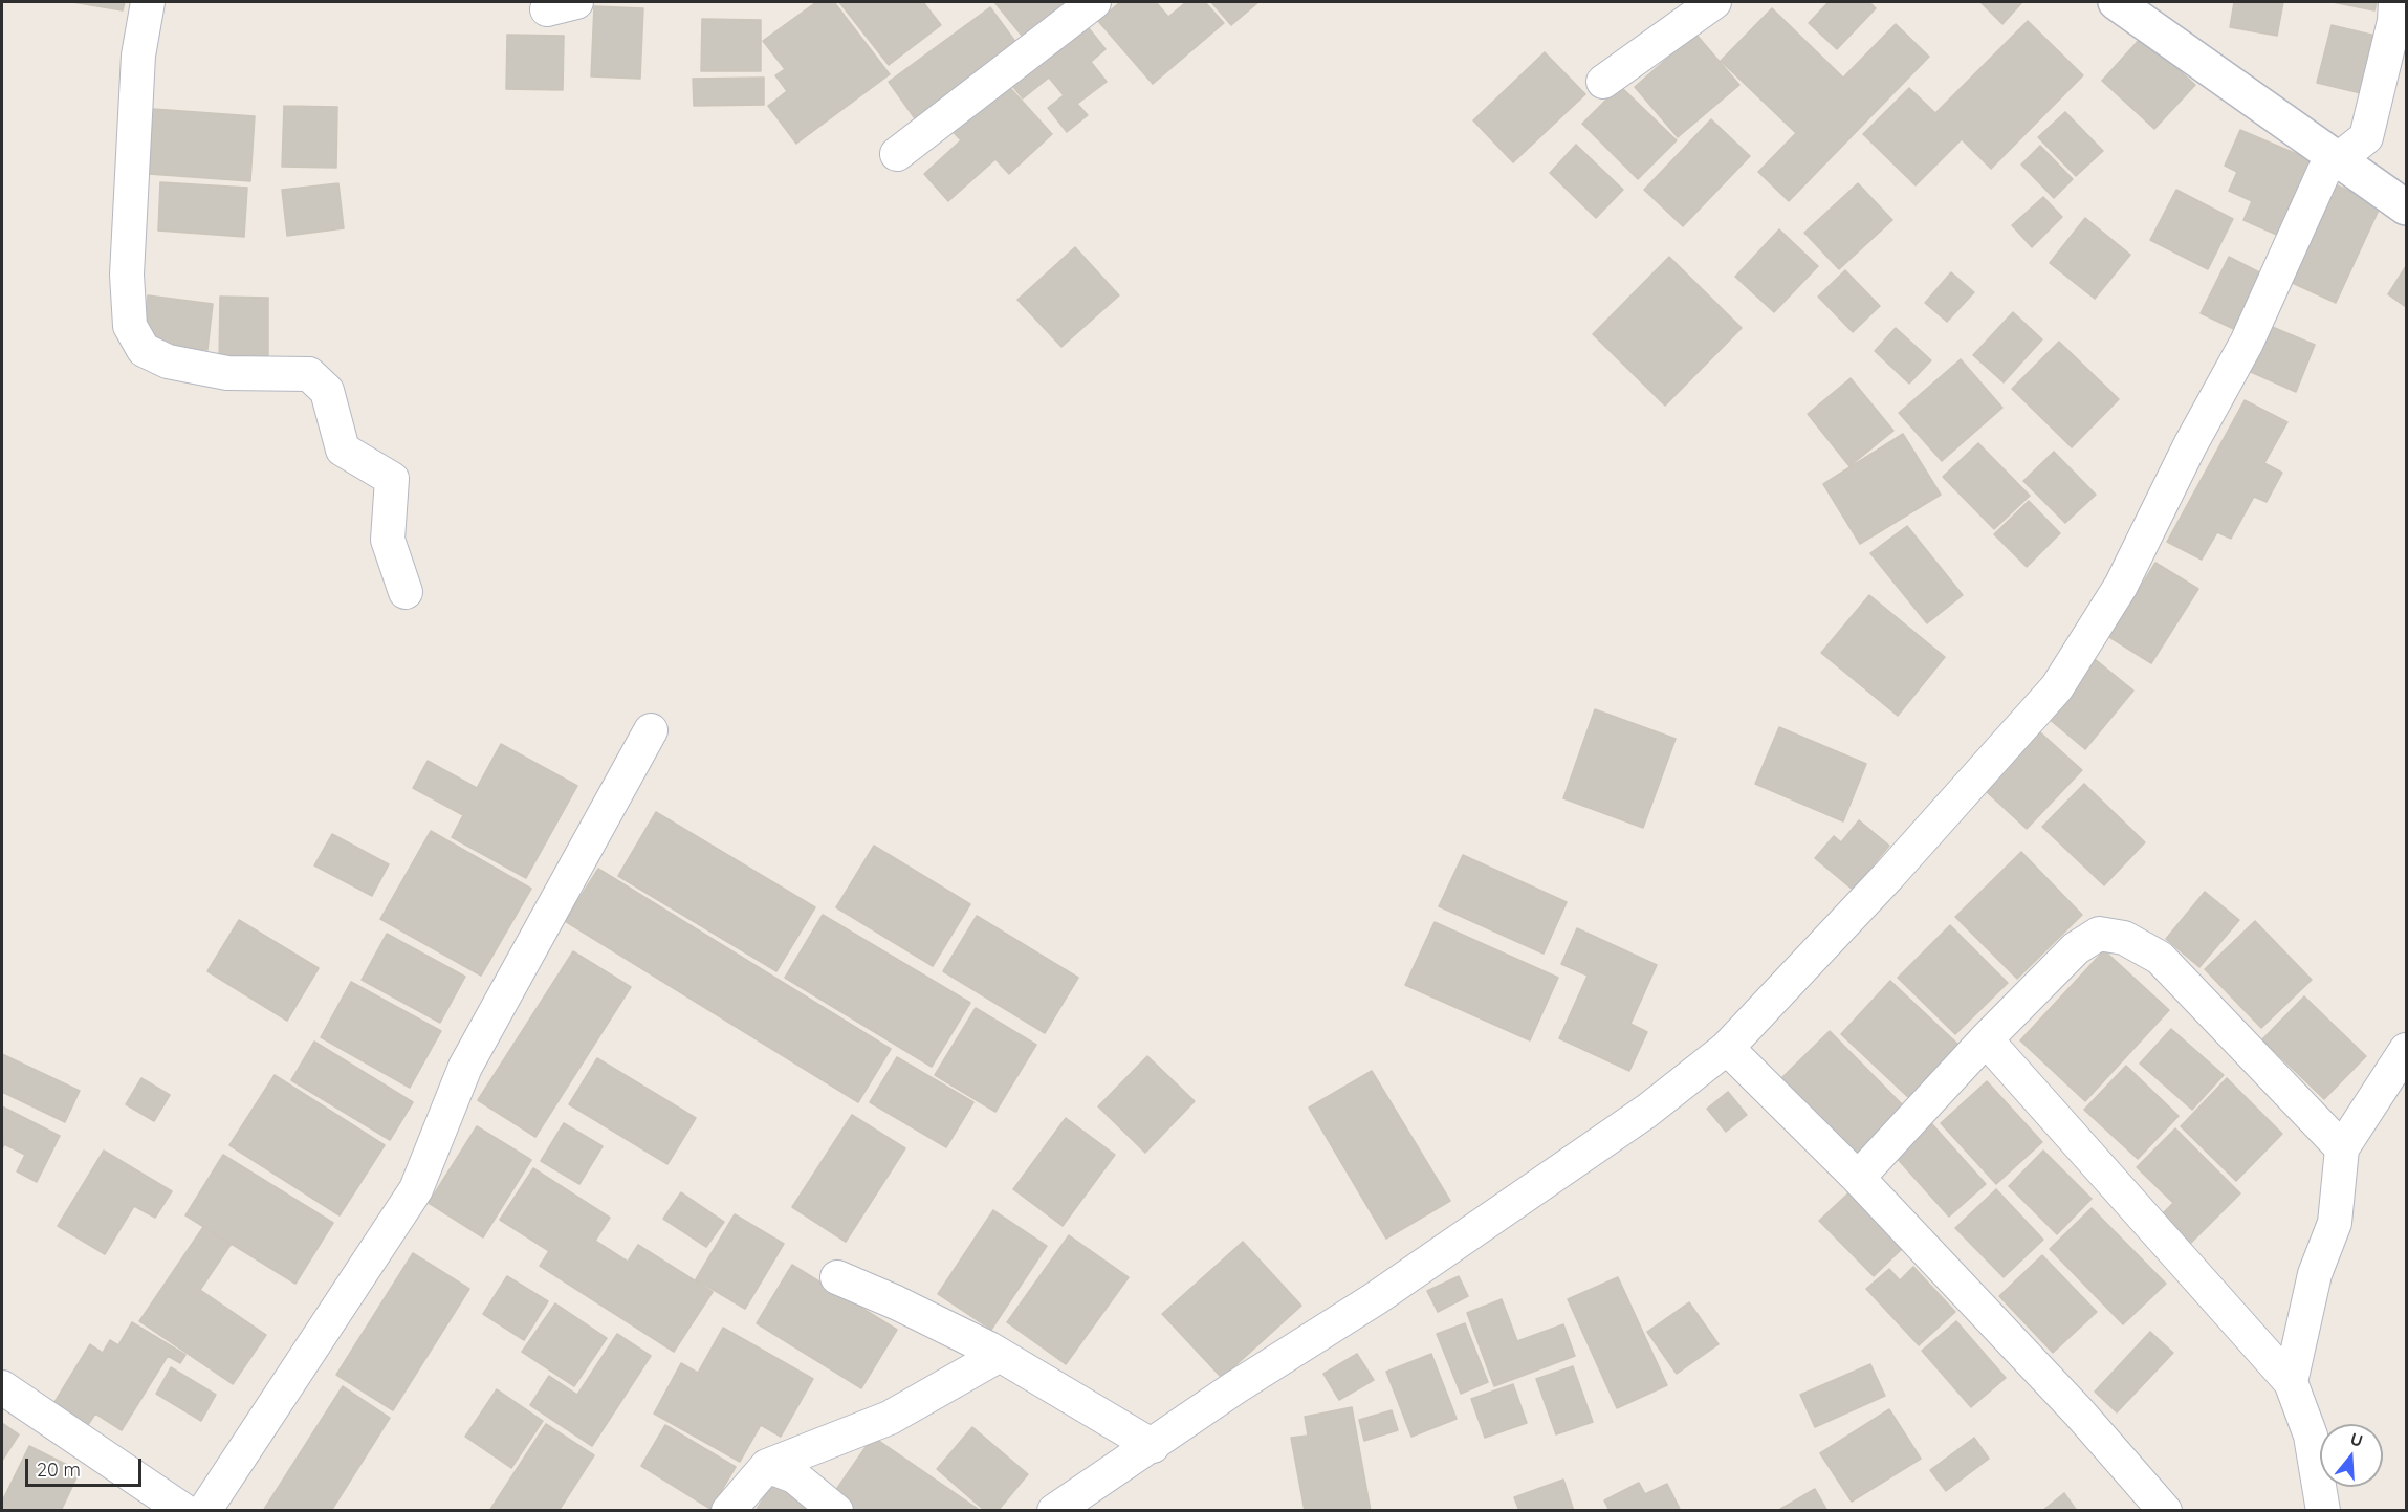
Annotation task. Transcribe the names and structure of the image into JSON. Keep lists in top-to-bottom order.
{
  "scale_bar": "20 m",
  "north": "top"
}
